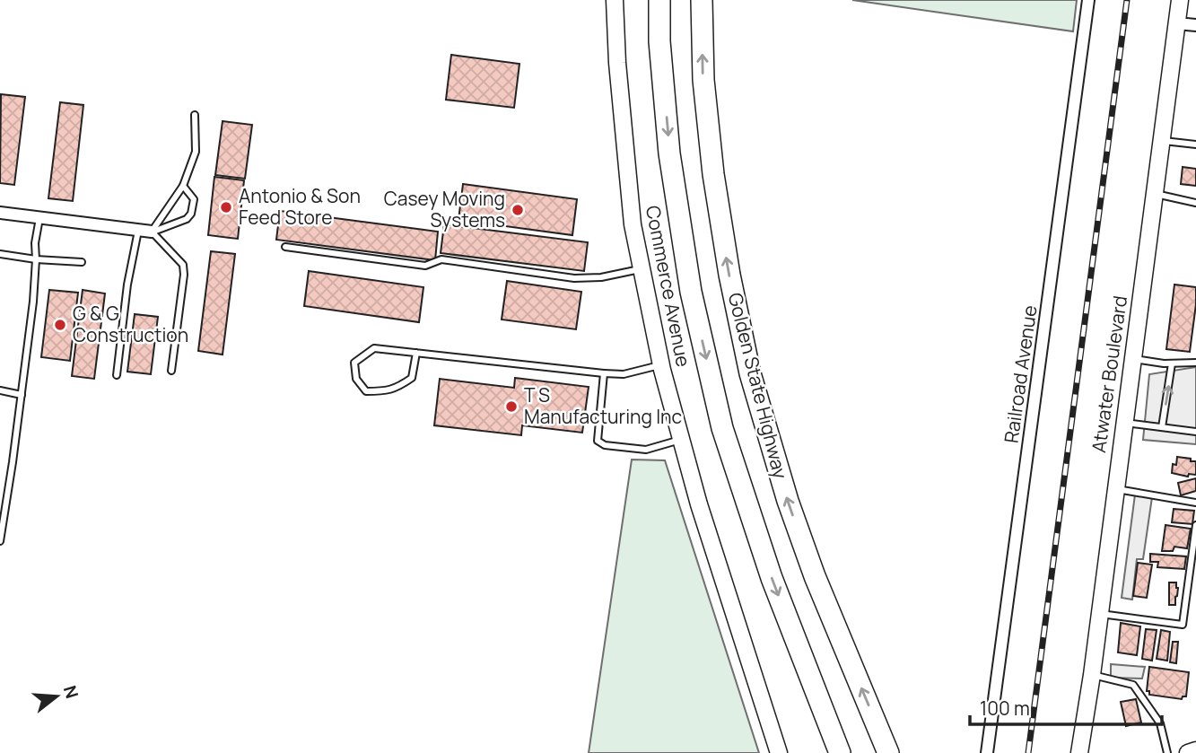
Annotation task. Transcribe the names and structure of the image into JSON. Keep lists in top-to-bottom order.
{
  "streets": {
    "highway": ["Golden State Highway"],
    "main road": ["Commerce Avenue", "Atwater Boulevard"],
    "street": ["Railroad Avenue"]
  },
  "places": [
    "Antonio & Son Feed Store",
    "Casey Moving Systems",
    "G & G Construction",
    "T S Manufacturing Inc"
  ],
  "scale_bar": "100 m",
  "north": "right"
}
